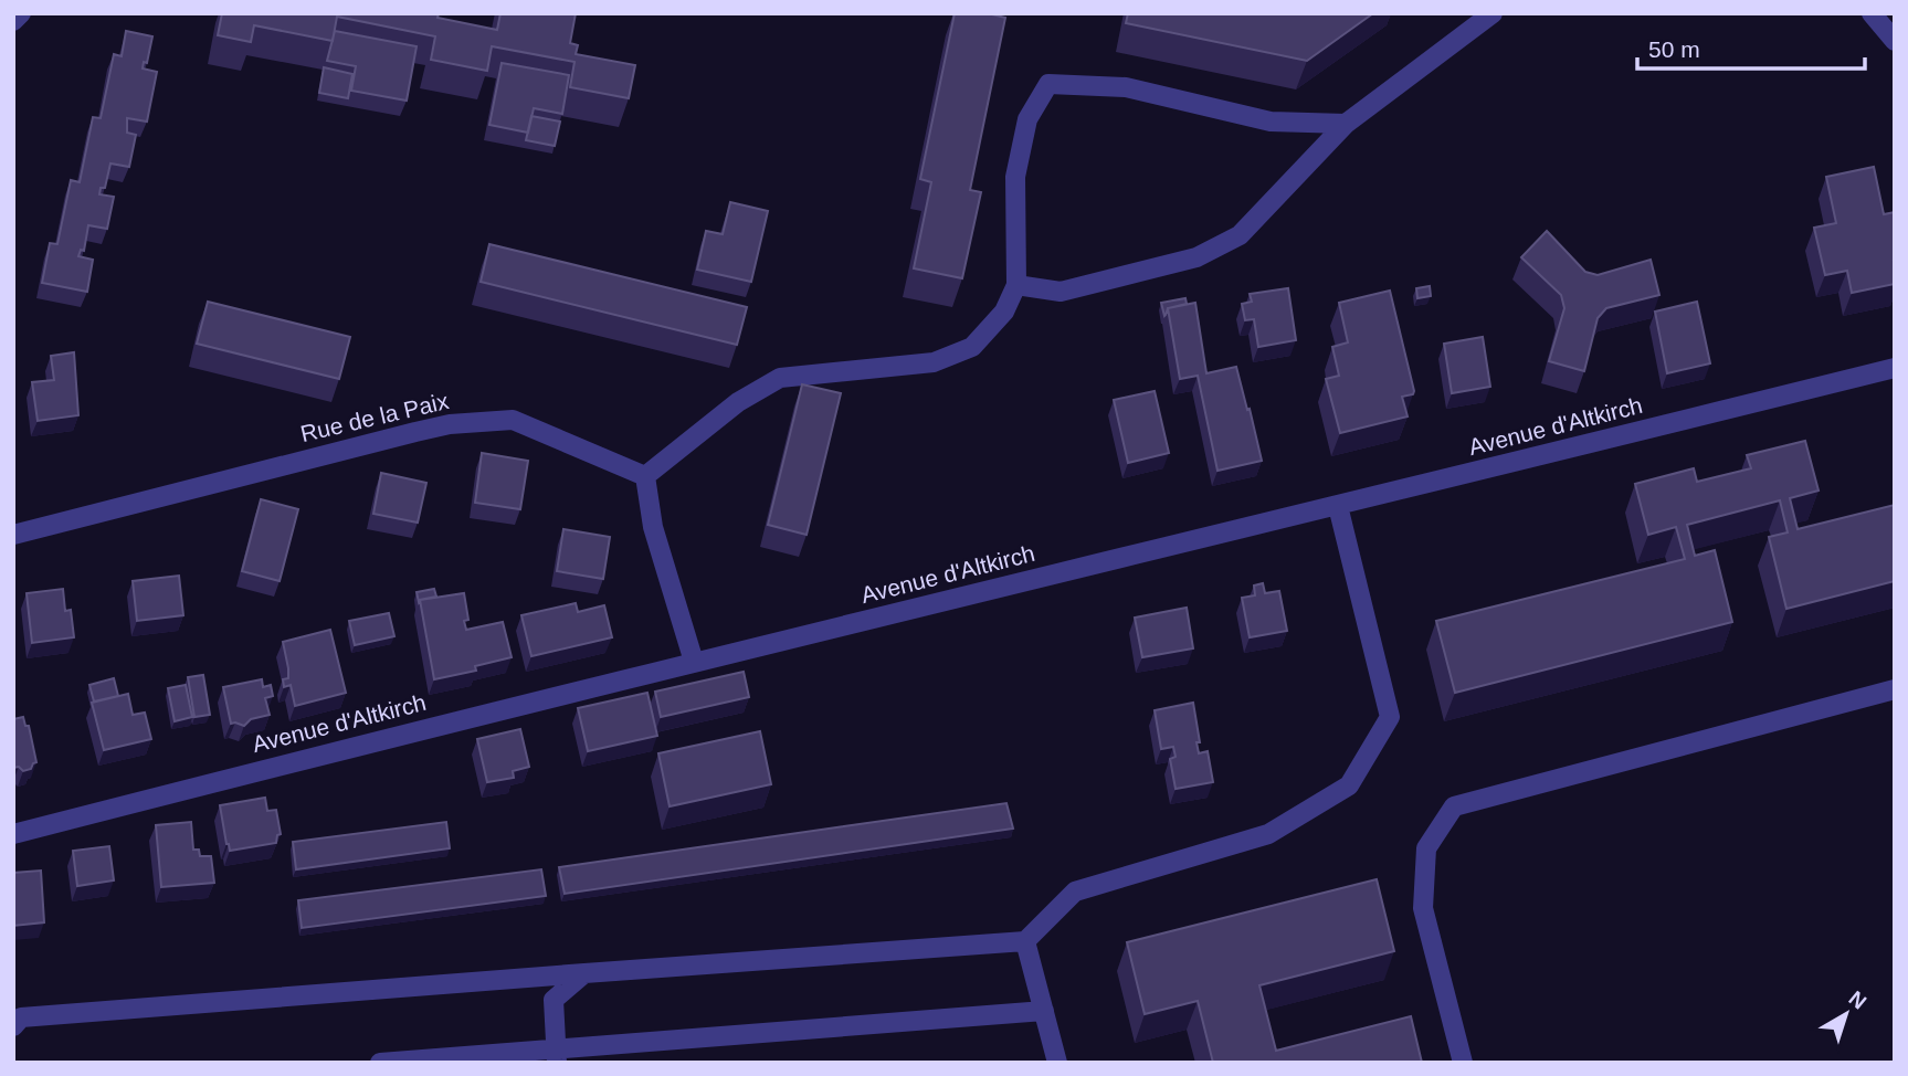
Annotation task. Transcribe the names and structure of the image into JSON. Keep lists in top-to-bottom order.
{
  "streets": {
    "street": ["Rue de la Paix", "Avenue d'Altkirch"]
  },
  "scale_bar": "50 m",
  "north": "top right"
}
